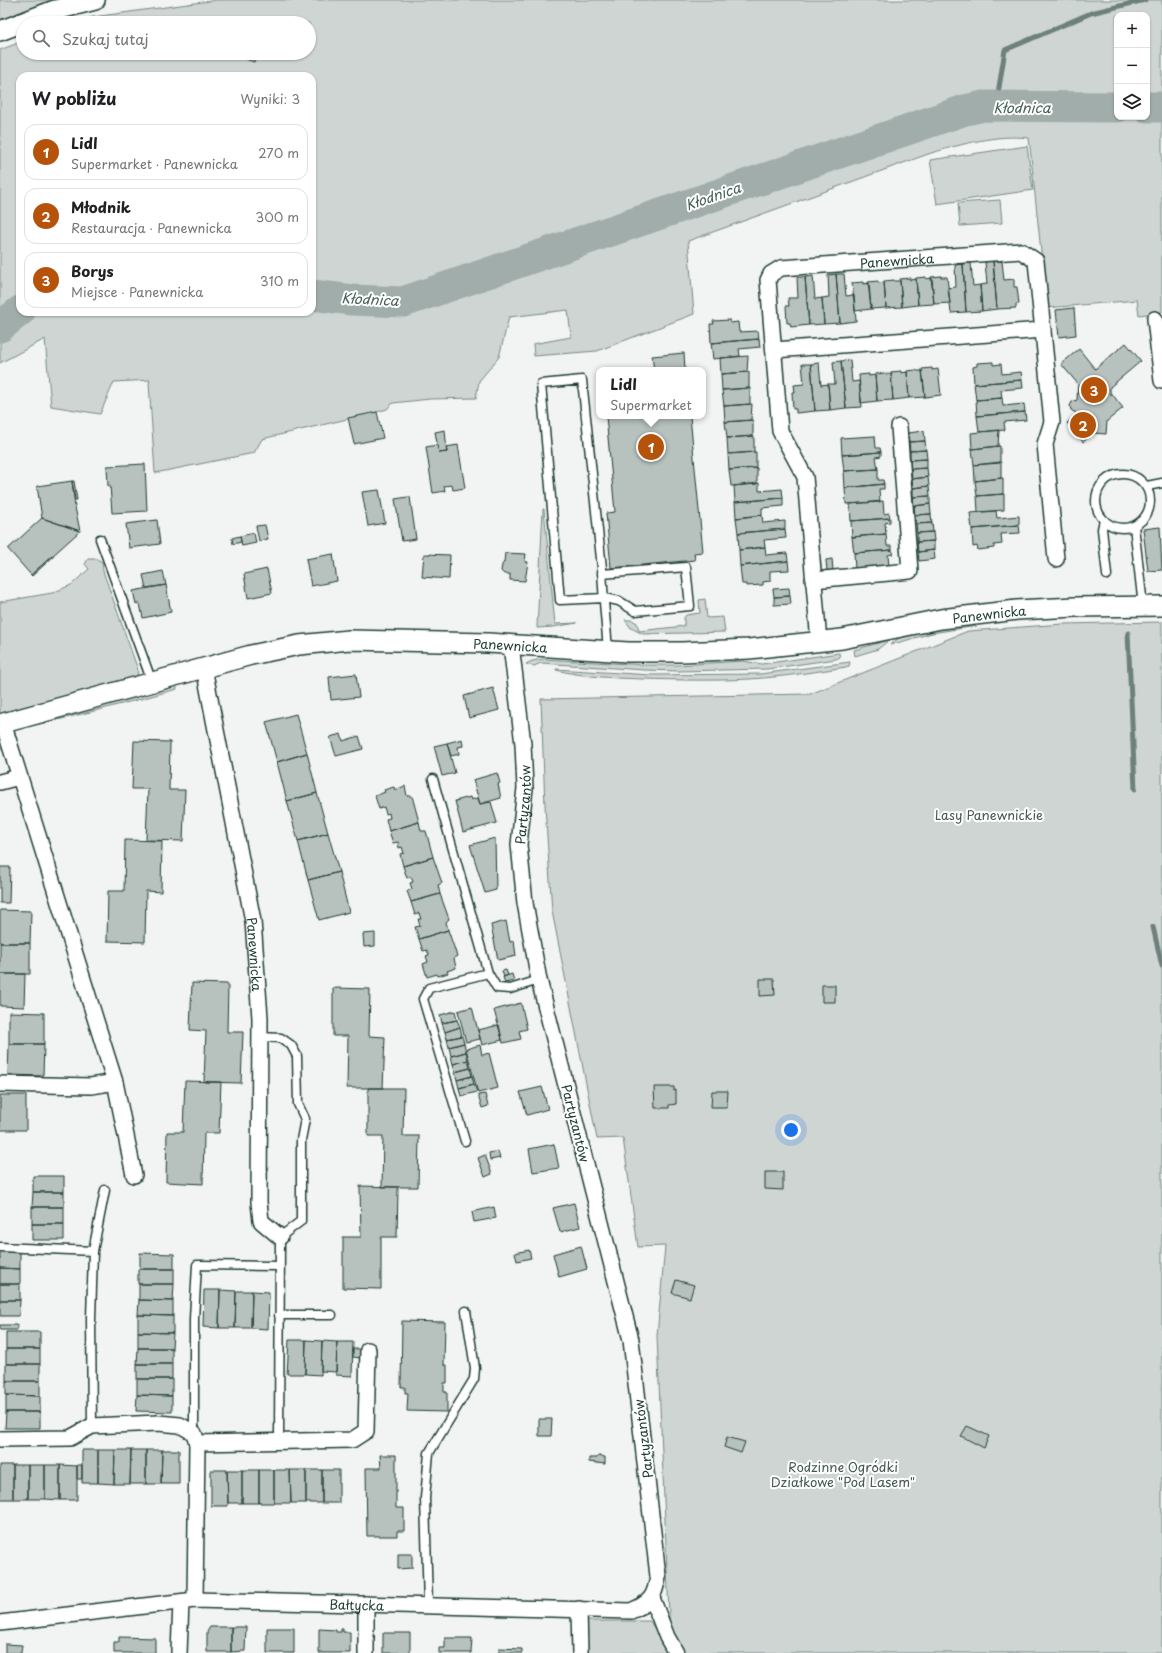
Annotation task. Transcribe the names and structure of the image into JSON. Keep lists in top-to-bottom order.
{
  "streets": {
    "street": ["Panewnicka", "Partyzantów", "Bałtycka"]
  },
  "crossings": [
    ["Panewnicka", "Partyzantów"],
    ["Partyzantów", "Bałtycka"]
  ],
  "water": ["Kłodnica"],
  "parks": ["Lasy Panewnickie", "Rodzinne Ogródki Działkowe \"Pod Lasem\""],
  "page": {
    "map_buttons": ["+", "−"],
    "search": "Szukaj tutaj",
    "heading": ["W pobliżu", "Wyniki: 3"],
    "list": [
      {
        "mark": "1",
        "name": "Lidl",
        "note": "Supermarket · Panewnicka",
        "value": "270 m"
      },
      {
        "mark": "2",
        "name": "Młodnik",
        "note": "Restauracja · Panewnicka",
        "value": "300 m"
      },
      {
        "mark": "3",
        "name": "Borys",
        "note": "Miejsce · Panewnicka",
        "value": "310 m"
      }
    ],
    "popup": ["Lidl", "Supermarket"],
    "pins": ["3", "2", "1"]
  }
}
